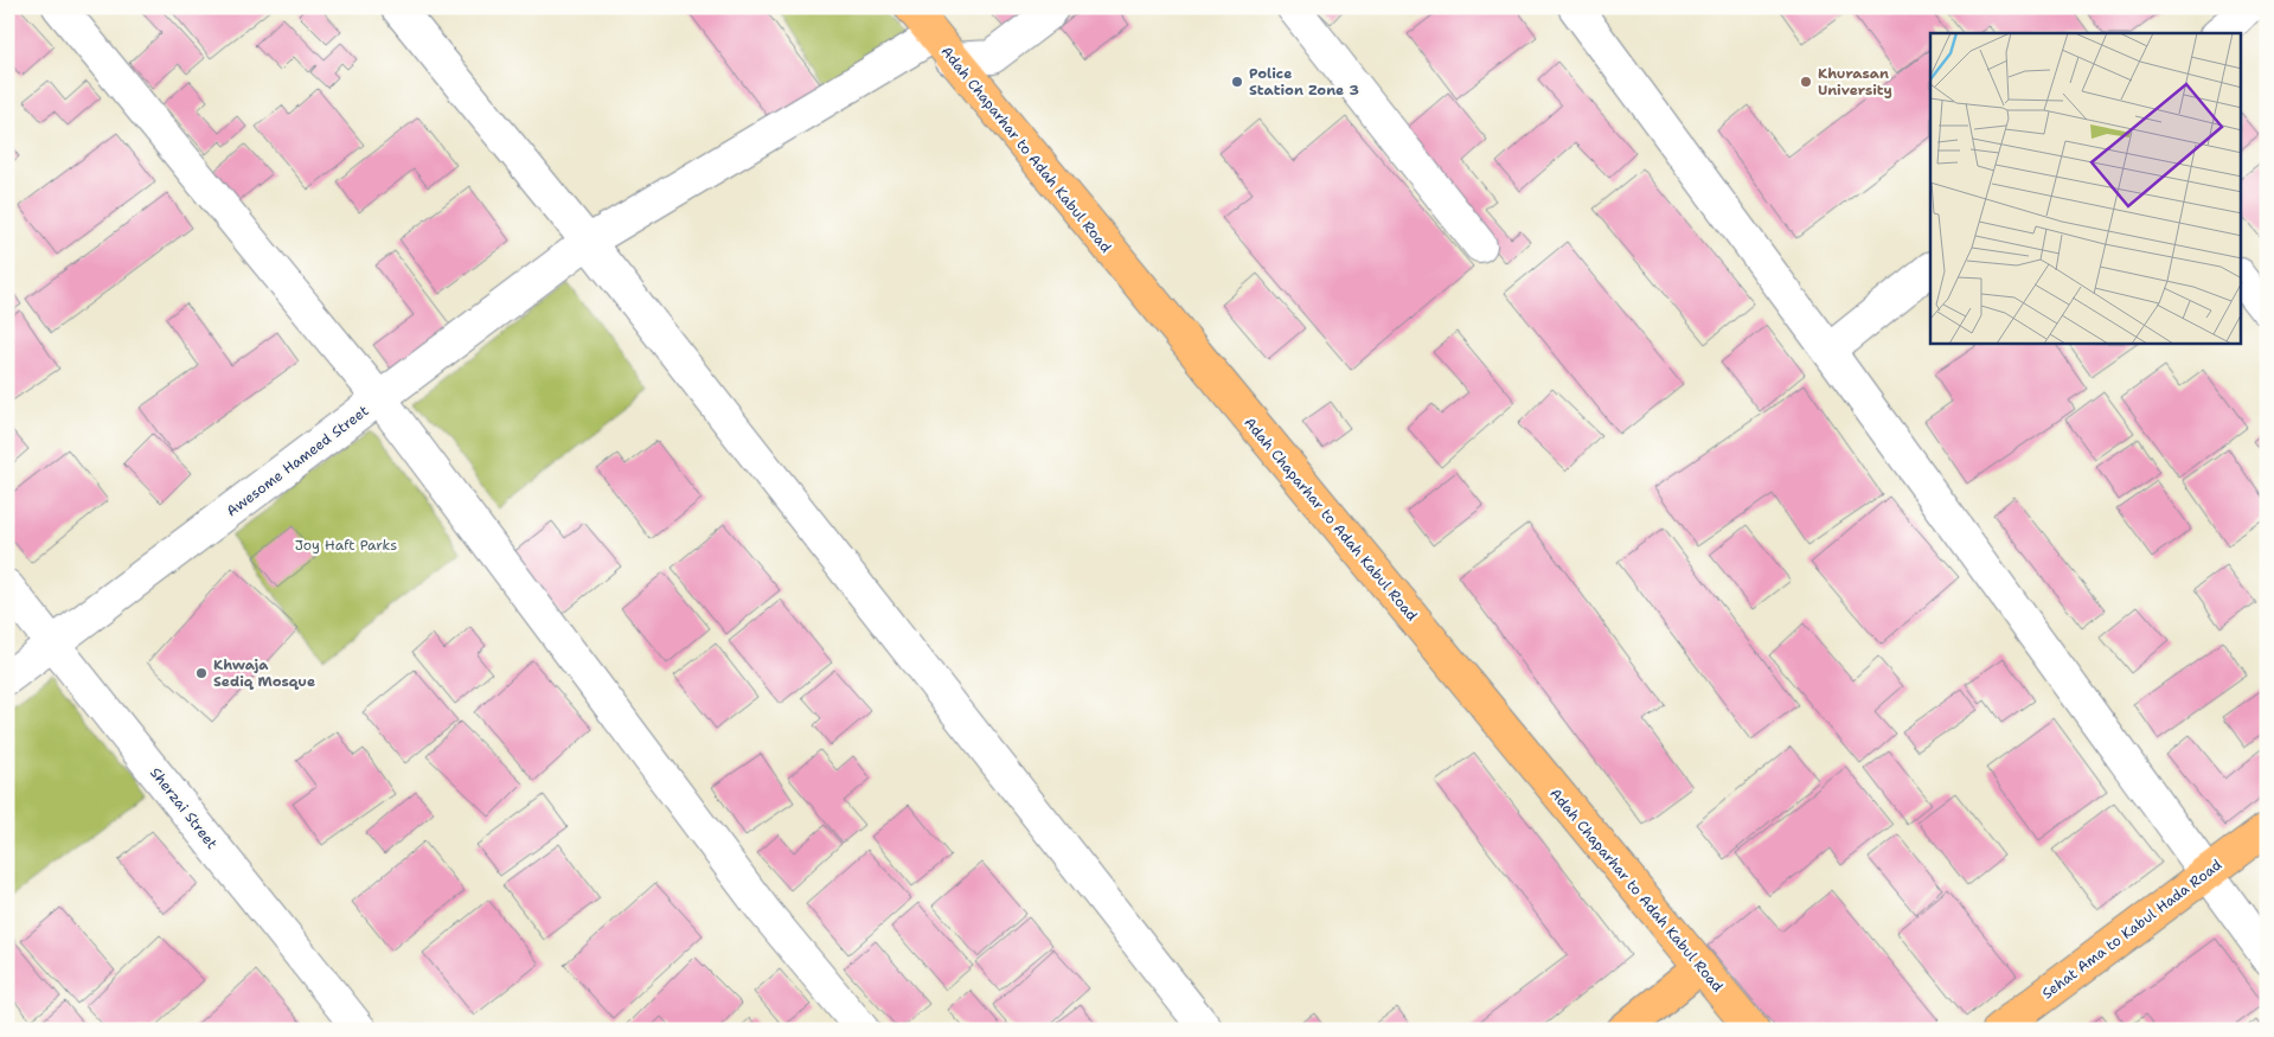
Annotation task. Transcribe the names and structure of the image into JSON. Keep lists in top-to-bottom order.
{
  "streets": {
    "main road": ["Adah Chaparhar to Adah Kabul Road", "Sehat Ama to Kabul Hada Road"],
    "street": ["Awesome Hameed Street", "Sherzai Street"]
  },
  "crossings": [
    ["Adah Chaparhar to Adah Kabul Road", "Awesome Hameed Street"],
    ["Awesome Hameed Street", "Sherzai Street"]
  ],
  "parks": ["Joy Haft Parks"],
  "places": ["Police Station Zone 3", "Khurasan University", "Khwaja Sediq Mosque"]
}
